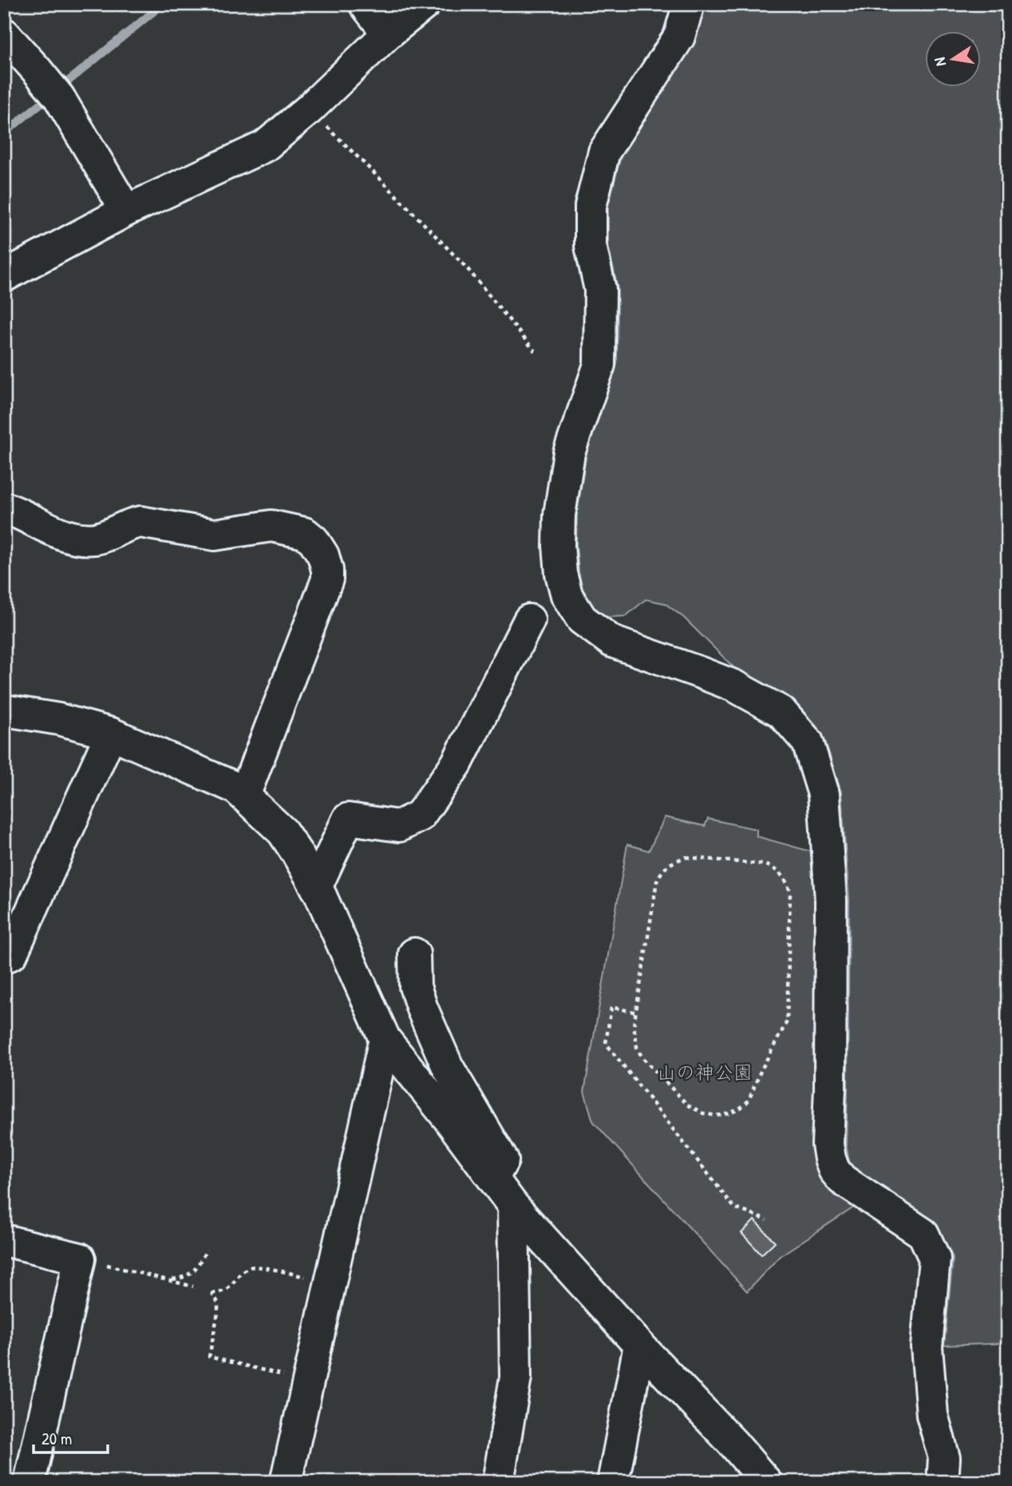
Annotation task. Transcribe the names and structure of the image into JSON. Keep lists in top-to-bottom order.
{
  "parks": ["山の神公園"],
  "scale_bar": "20 m",
  "north": "left"
}
